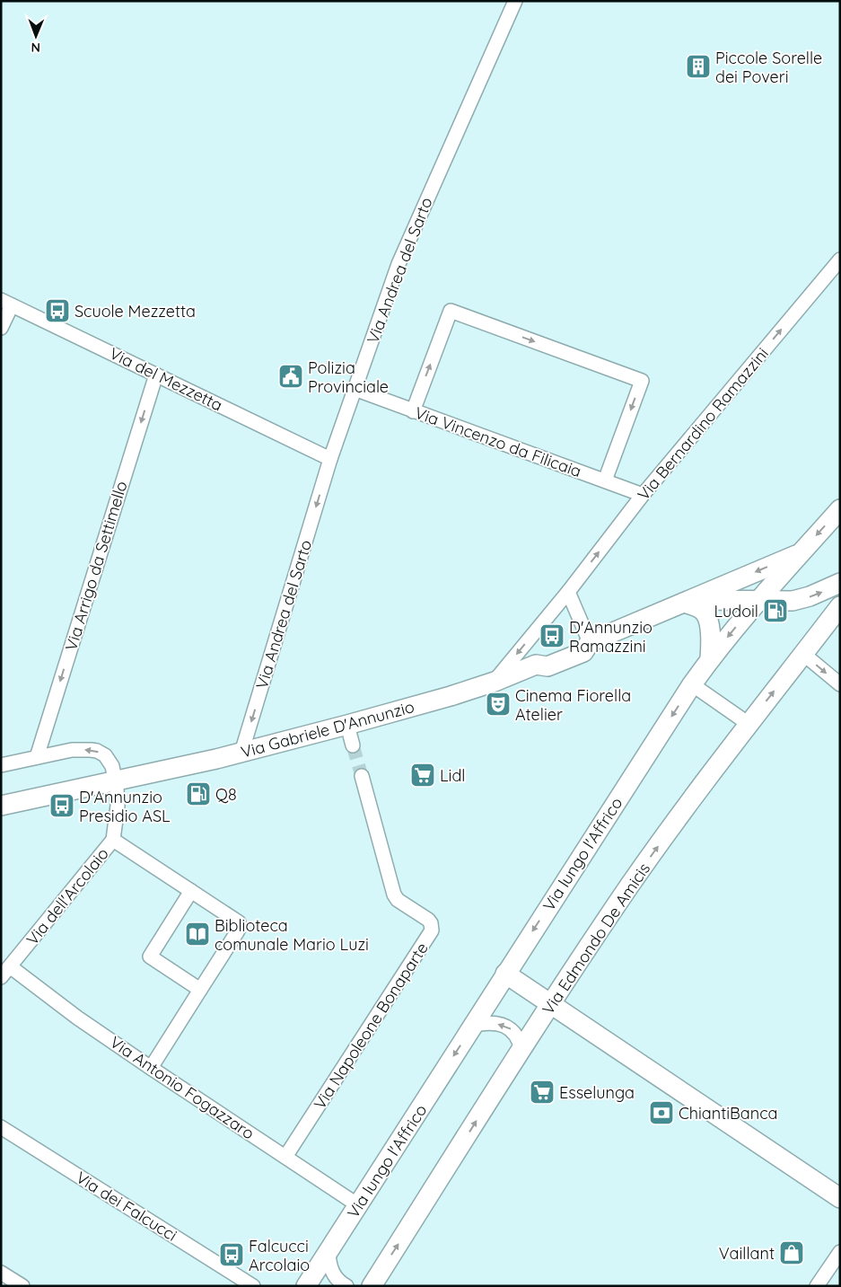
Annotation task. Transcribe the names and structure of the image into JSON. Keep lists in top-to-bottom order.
{
  "streets": {
    "street": [
      "Via Andrea del Sarto",
      "Via del Mezzetta",
      "Via Bernardino Ramazzini",
      "Via Vincenzo da Filicaia",
      "Via Arrigo da Settimello",
      "Via Gabriele D'Annunzio",
      "Via lungo l'Affrico",
      "Via dell'Arcolaio",
      "Via Edmondo De Amicis",
      "Via Napoleone Bonaparte",
      "Via Antonio Fogazzaro",
      "Via dei Falcucci"
    ]
  },
  "crossings": [
    ["Via Andrea del Sarto", "Via del Mezzetta"],
    ["Via Andrea del Sarto", "Via Vincenzo da Filicaia"],
    ["Via Andrea del Sarto", "Via Gabriele D'Annunzio"],
    ["Via del Mezzetta", "Via Arrigo da Settimello"],
    ["Via Bernardino Ramazzini", "Via Vincenzo da Filicaia"],
    ["Via Bernardino Ramazzini", "Via Gabriele D'Annunzio"],
    ["Via Gabriele D'Annunzio", "Via lungo l'Affrico"],
    ["Via Gabriele D'Annunzio", "Via dell'Arcolaio"],
    ["Via lungo l'Affrico", "Via Antonio Fogazzaro"],
    ["Via dell'Arcolaio", "Via Antonio Fogazzaro"],
    ["Via Napoleone Bonaparte", "Via Antonio Fogazzaro"]
  ],
  "one_way": [
    "Via Andrea del Sarto",
    "Via Arrigo da Settimello",
    "Via lungo l'Affrico",
    "Via Edmondo De Amicis"
  ],
  "places": {
    "building": ["Piccole Sorelle dei Poveri"],
    "bus stop": [
      "Scuole Mezzetta",
      "D'Annunzio Ramazzini",
      "D'Annunzio Presidio ASL",
      "Falcucci Arcolaio"
    ],
    "public building": ["Polizia Provinciale"],
    "fuel station": ["Ludoil", "Q8"],
    "theatre": ["Cinema Fiorella Atelier"],
    "supermarket": ["Lidl", "Esselunga"],
    "library": ["Biblioteca comunale Mario Luzi"],
    "bank": ["ChiantiBanca"],
    "shop": ["Vaillant"]
  },
  "north": "bottom"
}
